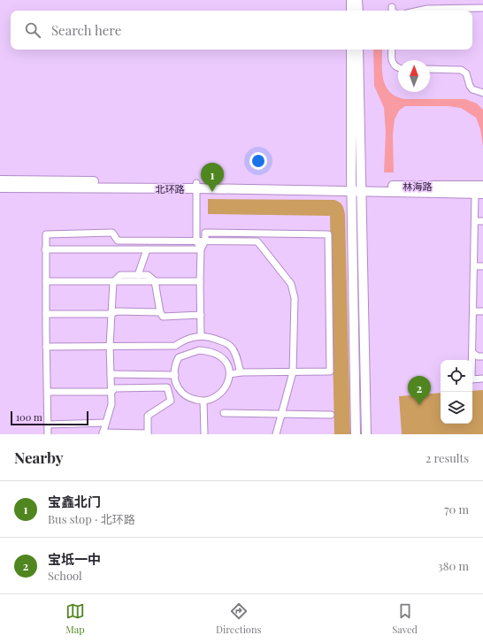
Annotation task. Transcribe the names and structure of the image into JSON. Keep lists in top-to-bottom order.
{
  "streets": {
    "main road": ["林海路", "北环路"]
  },
  "crossings": [
    ["林海路", "北环路"]
  ],
  "scale_bar": "100 m",
  "north": "top",
  "page": {
    "search": "Search here",
    "pins": ["1", "2"],
    "scale": "100 m",
    "heading": ["Nearby", "2 results"],
    "list": [
      {
        "mark": "1",
        "name": "宝鑫北门",
        "note": "Bus stop · 北环路",
        "value": "70 m"
      },
      {
        "mark": "2",
        "name": "宝坻一中",
        "note": "School",
        "value": "380 m"
      }
    ],
    "nav": ["Map", "Directions", "Saved"]
  }
}
